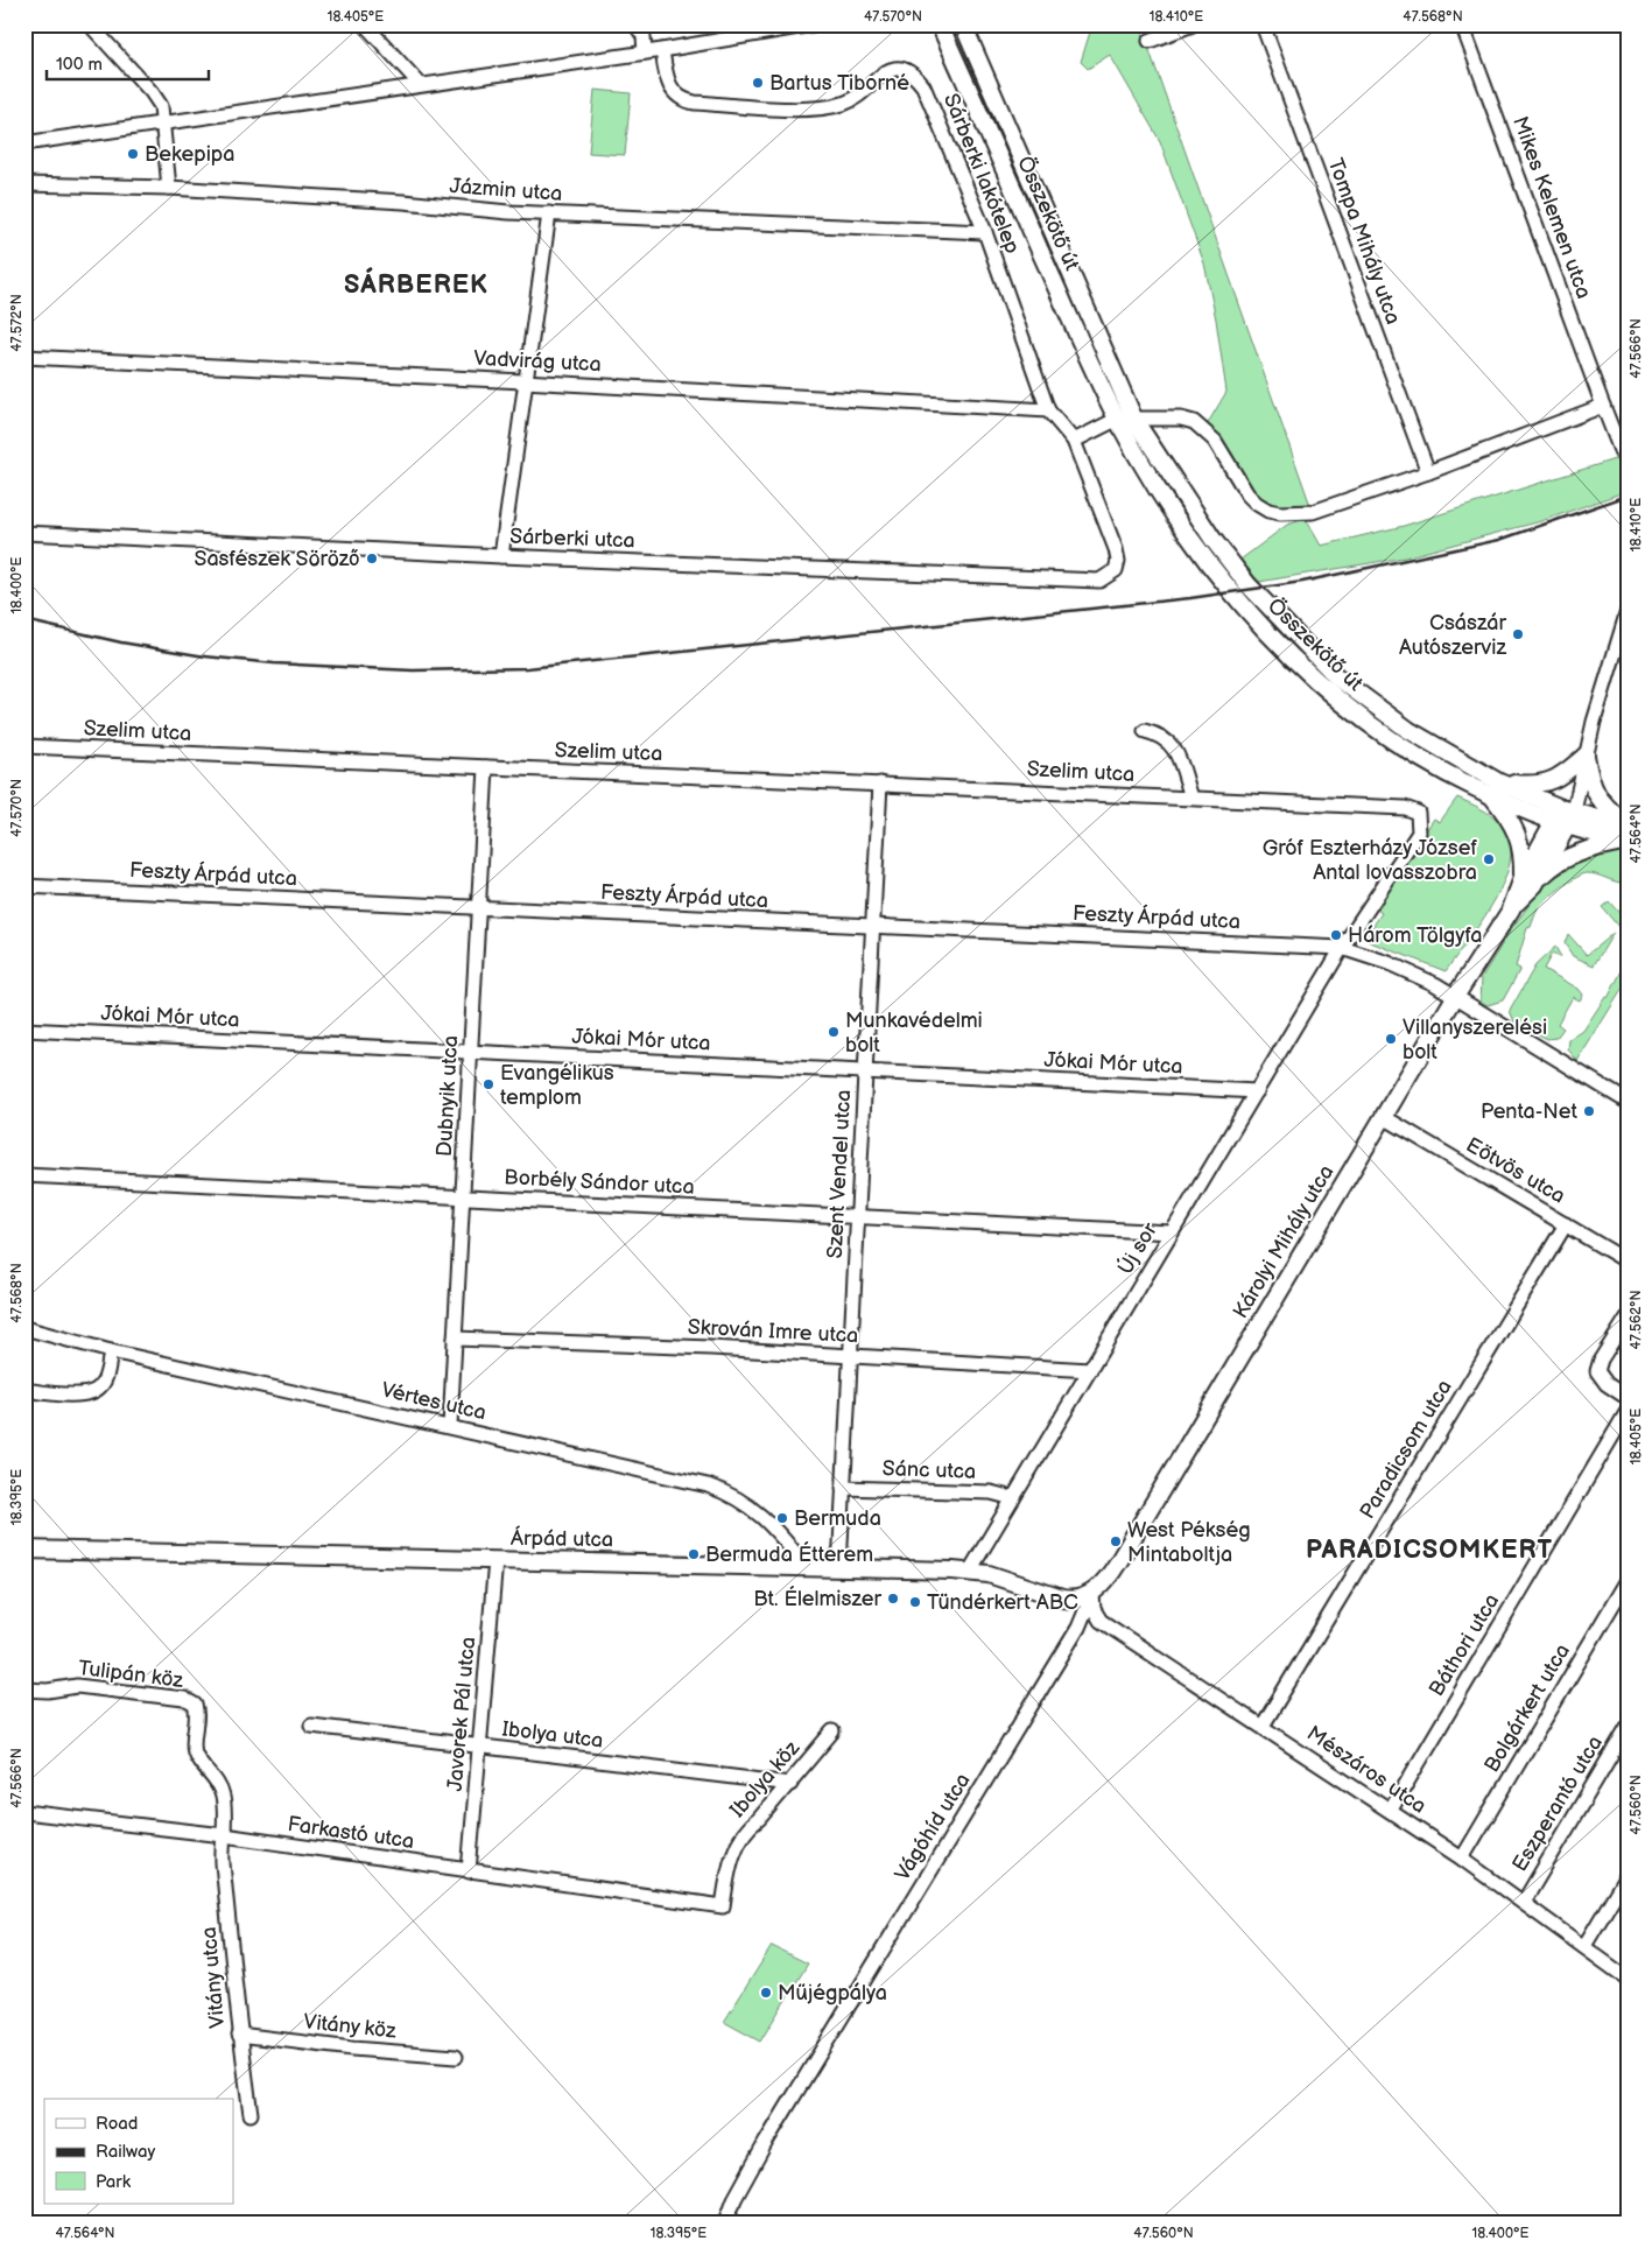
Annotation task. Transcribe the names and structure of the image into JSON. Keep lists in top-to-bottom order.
{
  "streets": {
    "street": [
      "Sárberki lakótelep",
      "Jázmin utca",
      "Mikes Kelemen utca",
      "Összekötő út",
      "Tompa Mihály utca",
      "Vadvirág utca",
      "Sárberki utca",
      "Szelim utca",
      "Feszty Árpád utca",
      "Jókai Mór utca",
      "Dubnyik utca",
      "Eötvös utca",
      "Szent Vendel utca",
      "Borbély Sándor utca",
      "Károlyi Mihály utca",
      "Új sor",
      "Skrován Imre utca",
      "Vértes utca",
      "Paradicsom utca",
      "Sánc utca",
      "Árpád utca",
      "Báthori utca",
      "Tulipán köz",
      "Bolgárkert utca",
      "Javorek Pál utca",
      "Ibolya utca",
      "Mészáros utca",
      "Ibolya köz",
      "Eszperantó utca",
      "Vágóhíd utca",
      "Farkastó utca",
      "Vitány utca",
      "Vitány köz"
    ]
  },
  "crossings": [
    ["Sárberki lakótelep", "Jázmin utca"],
    ["Sárberki lakótelep", "Vadvirág utca"],
    ["Sárberki lakótelep", "Sárberki utca"],
    ["Összekötő út", "Károlyi Mihály utca"],
    ["Szelim utca", "Dubnyik utca"],
    ["Szelim utca", "Szent Vendel utca"],
    ["Szelim utca", "Új sor"],
    ["Feszty Árpád utca", "Dubnyik utca"],
    ["Feszty Árpád utca", "Szent Vendel utca"],
    ["Feszty Árpád utca", "Károlyi Mihály utca"],
    ["Feszty Árpád utca", "Új sor"],
    ["Jókai Mór utca", "Dubnyik utca"],
    ["Jókai Mór utca", "Szent Vendel utca"],
    ["Jókai Mór utca", "Új sor"],
    ["Dubnyik utca", "Borbély Sándor utca"],
    ["Dubnyik utca", "Skrován Imre utca"],
    ["Dubnyik utca", "Vértes utca"],
    ["Eötvös utca", "Károlyi Mihály utca"],
    ["Eötvös utca", "Paradicsom utca"],
    ["Szent Vendel utca", "Borbély Sándor utca"],
    ["Szent Vendel utca", "Skrován Imre utca"],
    ["Szent Vendel utca", "Sánc utca"],
    ["Szent Vendel utca", "Árpád utca"],
    ["Borbély Sándor utca", "Új sor"],
    ["Károlyi Mihály utca", "Árpád utca"],
    ["Károlyi Mihály utca", "Mészáros utca"],
    ["Károlyi Mihály utca", "Vágóhíd utca"],
    ["Új sor", "Skrován Imre utca"],
    ["Új sor", "Sánc utca"],
    ["Új sor", "Árpád utca"],
    ["Vértes utca", "Árpád utca"],
    ["Paradicsom utca", "Mészáros utca"],
    ["Árpád utca", "Javorek Pál utca"],
    ["Árpád utca", "Mészáros utca"],
    ["Árpád utca", "Vágóhíd utca"],
    ["Báthori utca", "Mészáros utca"],
    ["Tulipán köz", "Farkastó utca"],
    ["Tulipán köz", "Vitány utca"],
    ["Bolgárkert utca", "Mészáros utca"],
    ["Javorek Pál utca", "Ibolya utca"],
    ["Javorek Pál utca", "Farkastó utca"],
    ["Ibolya utca", "Ibolya köz"],
    ["Mészáros utca", "Eszperantó utca"],
    ["Mészáros utca", "Vágóhíd utca"],
    ["Ibolya köz", "Farkastó utca"],
    ["Farkastó utca", "Vitány utca"],
    ["Vitány utca", "Vitány köz"]
  ],
  "districts": ["SÁRBEREK", "PARADICSOMKERT"],
  "places": [
    "Bartus Tiborné",
    "Bekepipa",
    "Sasfészek Söröző",
    "Császár Autószerviz",
    "Gróf Eszterházy József Antal lovasszobra",
    "Három Tölgyfa",
    "Munkavédelmi bolt",
    "Villanyszerelési bolt",
    "Evangélikus templom",
    "Penta-Net",
    "Bermuda",
    "West Pékség Mintaboltja",
    "Bermuda Étterem",
    "Bt. Élelmiszer",
    "Tündérkert ABC",
    "Műjégpálya"
  ],
  "legend": ["Road", "Railway", "Park"],
  "scale_bar": "100 m",
  "coordinates": [
    "18.405°E",
    "47.570°N",
    "18.410°E",
    "47.568°N",
    "47.572°N",
    "47.566°N",
    "18.400°E",
    "47.564°N",
    "47.562°N",
    "18.395°E",
    "47.560°N"
  ]
}
